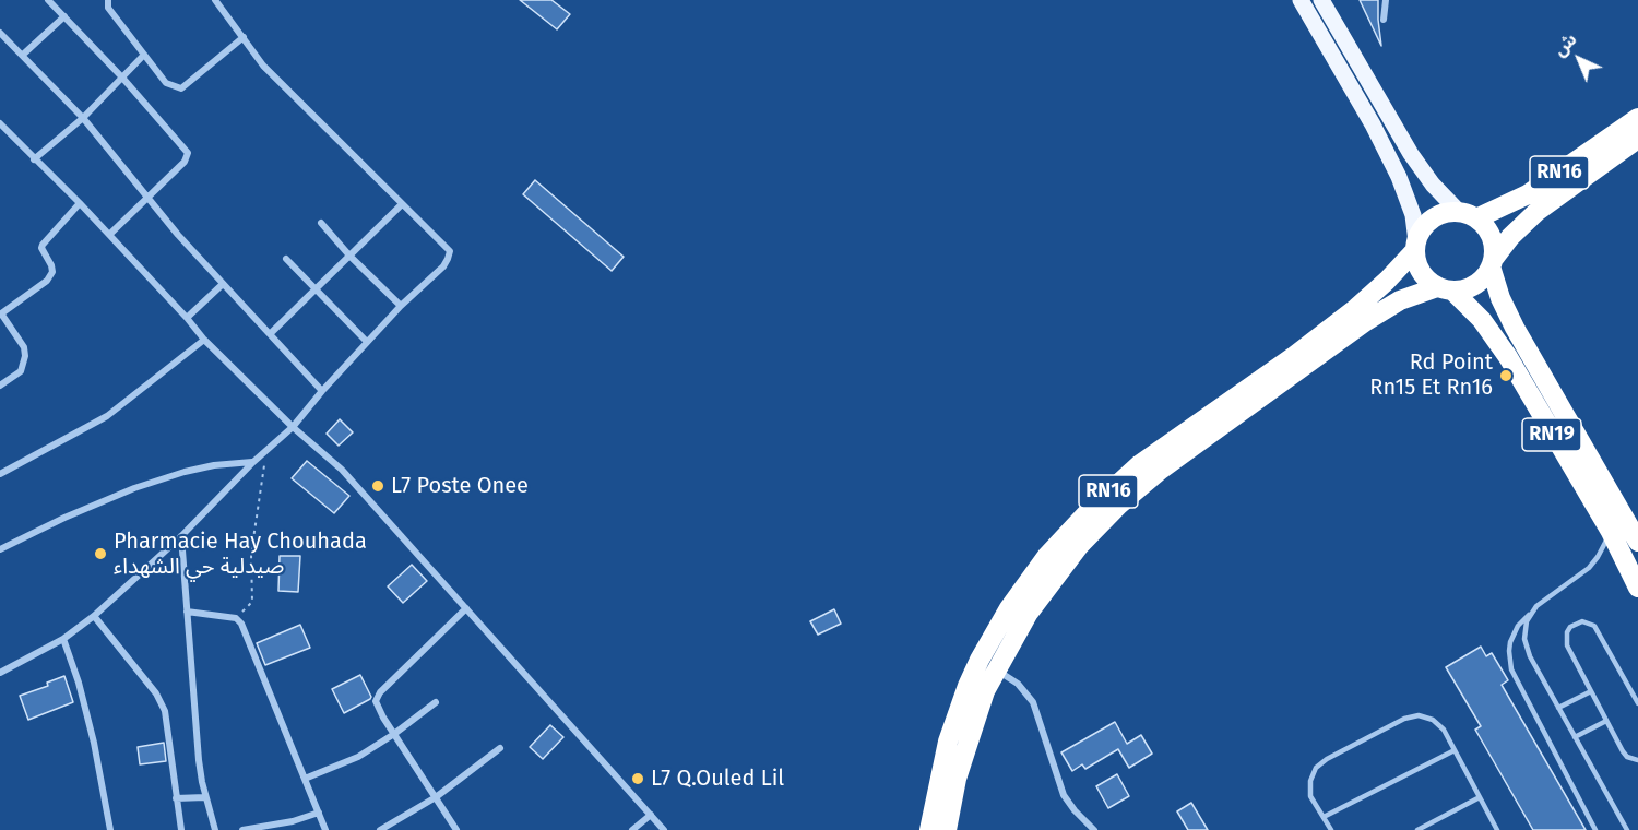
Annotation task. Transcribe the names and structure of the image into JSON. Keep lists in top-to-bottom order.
{
  "streets": {
    "highway": ["RN16", "RN19"]
  },
  "crossings": [
    ["RN16", "RN19"]
  ],
  "places": [
    "Rd Point Rn15 Et Rn16",
    "L7 Poste Onee",
    "Pharmacie Hay Chouhada صيدلية حي الشهداء",
    "L7 Q.Ouled Lil"
  ],
  "north": "top left"
}
